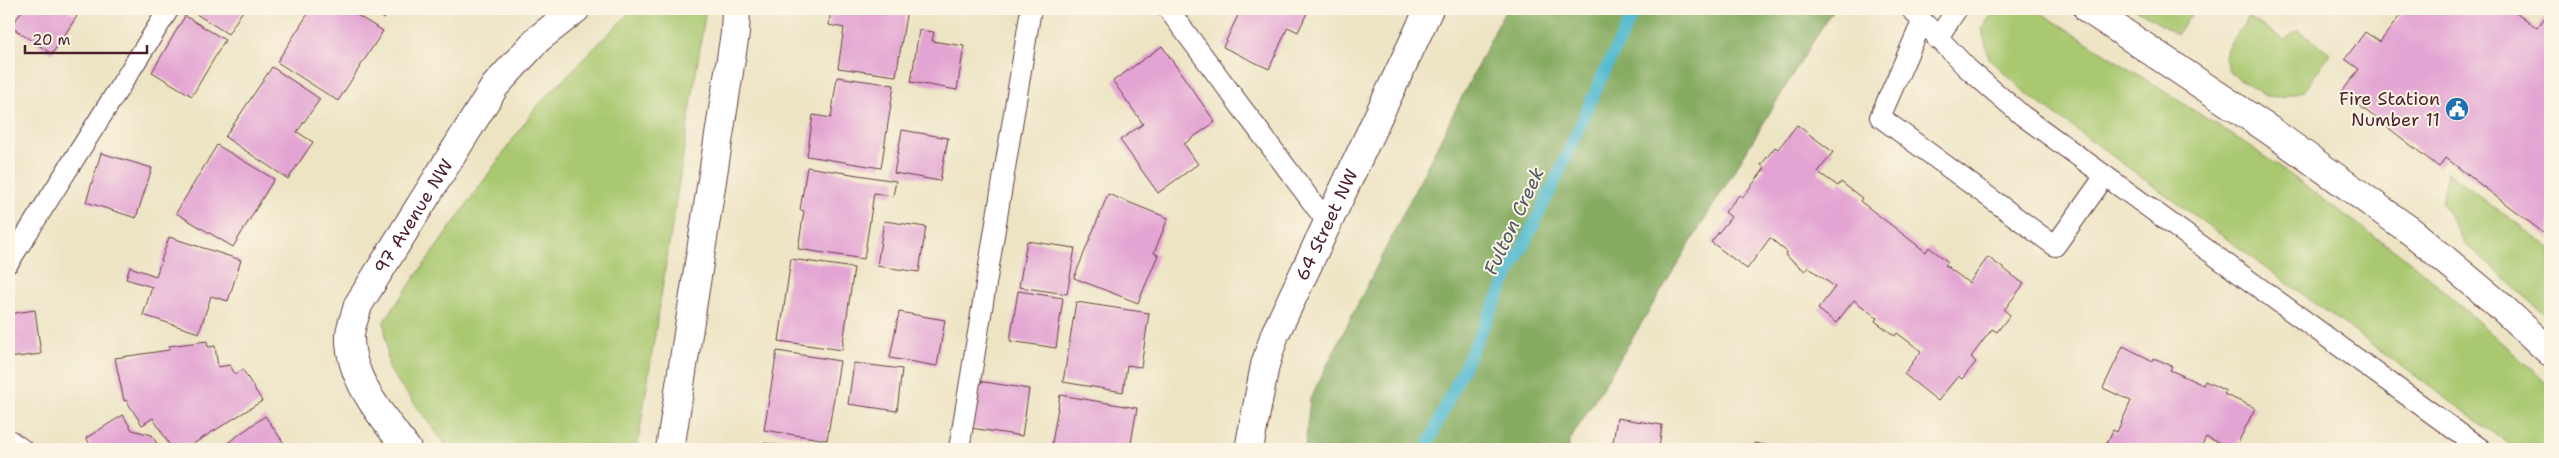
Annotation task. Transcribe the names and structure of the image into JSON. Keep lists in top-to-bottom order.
{
  "streets": {
    "street": ["97 Avenue NW", "64 Street NW"]
  },
  "water": ["Fulton Creek"],
  "places": {
    "public building": ["Fire Station Number 11"]
  },
  "scale_bar": "20 m"
}
